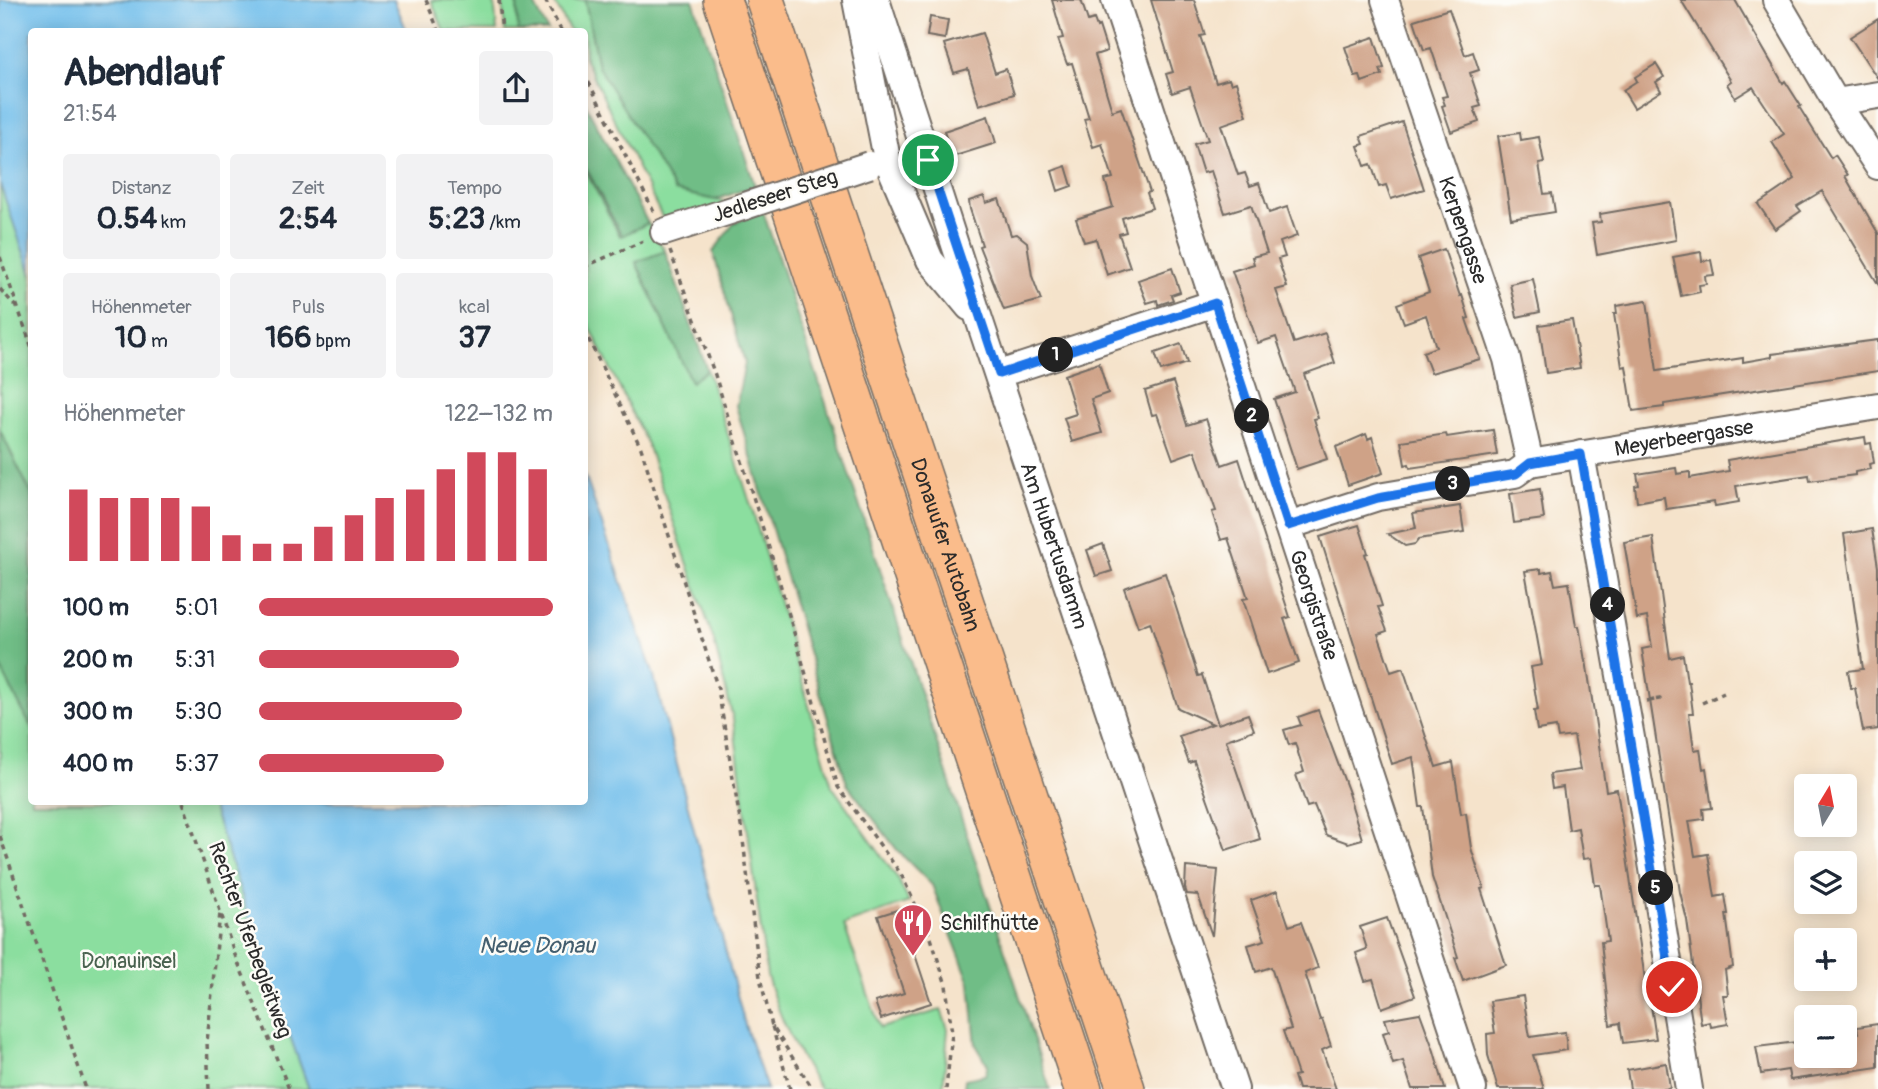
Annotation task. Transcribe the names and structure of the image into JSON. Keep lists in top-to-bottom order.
{
  "streets": {
    "highway": ["Donauufer Autobahn"],
    "street": [
      "Jedleseer Steg",
      "Kerpengasse",
      "Meyerbeergasse",
      "Am Hubertusdamm",
      "Georgistraße"
    ],
    "path": ["Rechter Uferbegleitweg"]
  },
  "crossings": [
    ["Kerpengasse", "Meyerbeergasse"],
    ["Meyerbeergasse", "Georgistraße"]
  ],
  "water": ["Neue Donau"],
  "parks": ["Donauinsel"],
  "places": {
    "restaurant": ["Schilfhütte"]
  },
  "north": "top",
  "page": {
    "heading": ["Abendlauf", "21:54"],
    "stats": [
      ["Distanz", "0.54 km"],
      ["Zeit", "2:54"],
      ["Tempo", "5:23 /km"],
      ["Höhenmeter", "10 m"],
      ["Puls", "166 bpm"],
      ["kcal", "37"]
    ],
    "pins": [
      "1",
      "2",
      "3",
      "4",
      "5"
    ],
    "chart": ["Höhenmeter", "122–132 m"],
    "list": [
      {
        "name": "100 m",
        "note": "5:01"
      },
      {
        "name": "200 m",
        "note": "5:31"
      },
      {
        "name": "300 m",
        "note": "5:30"
      },
      {
        "name": "400 m",
        "note": "5:37"
      }
    ],
    "map_buttons": ["+", "−"]
  }
}
